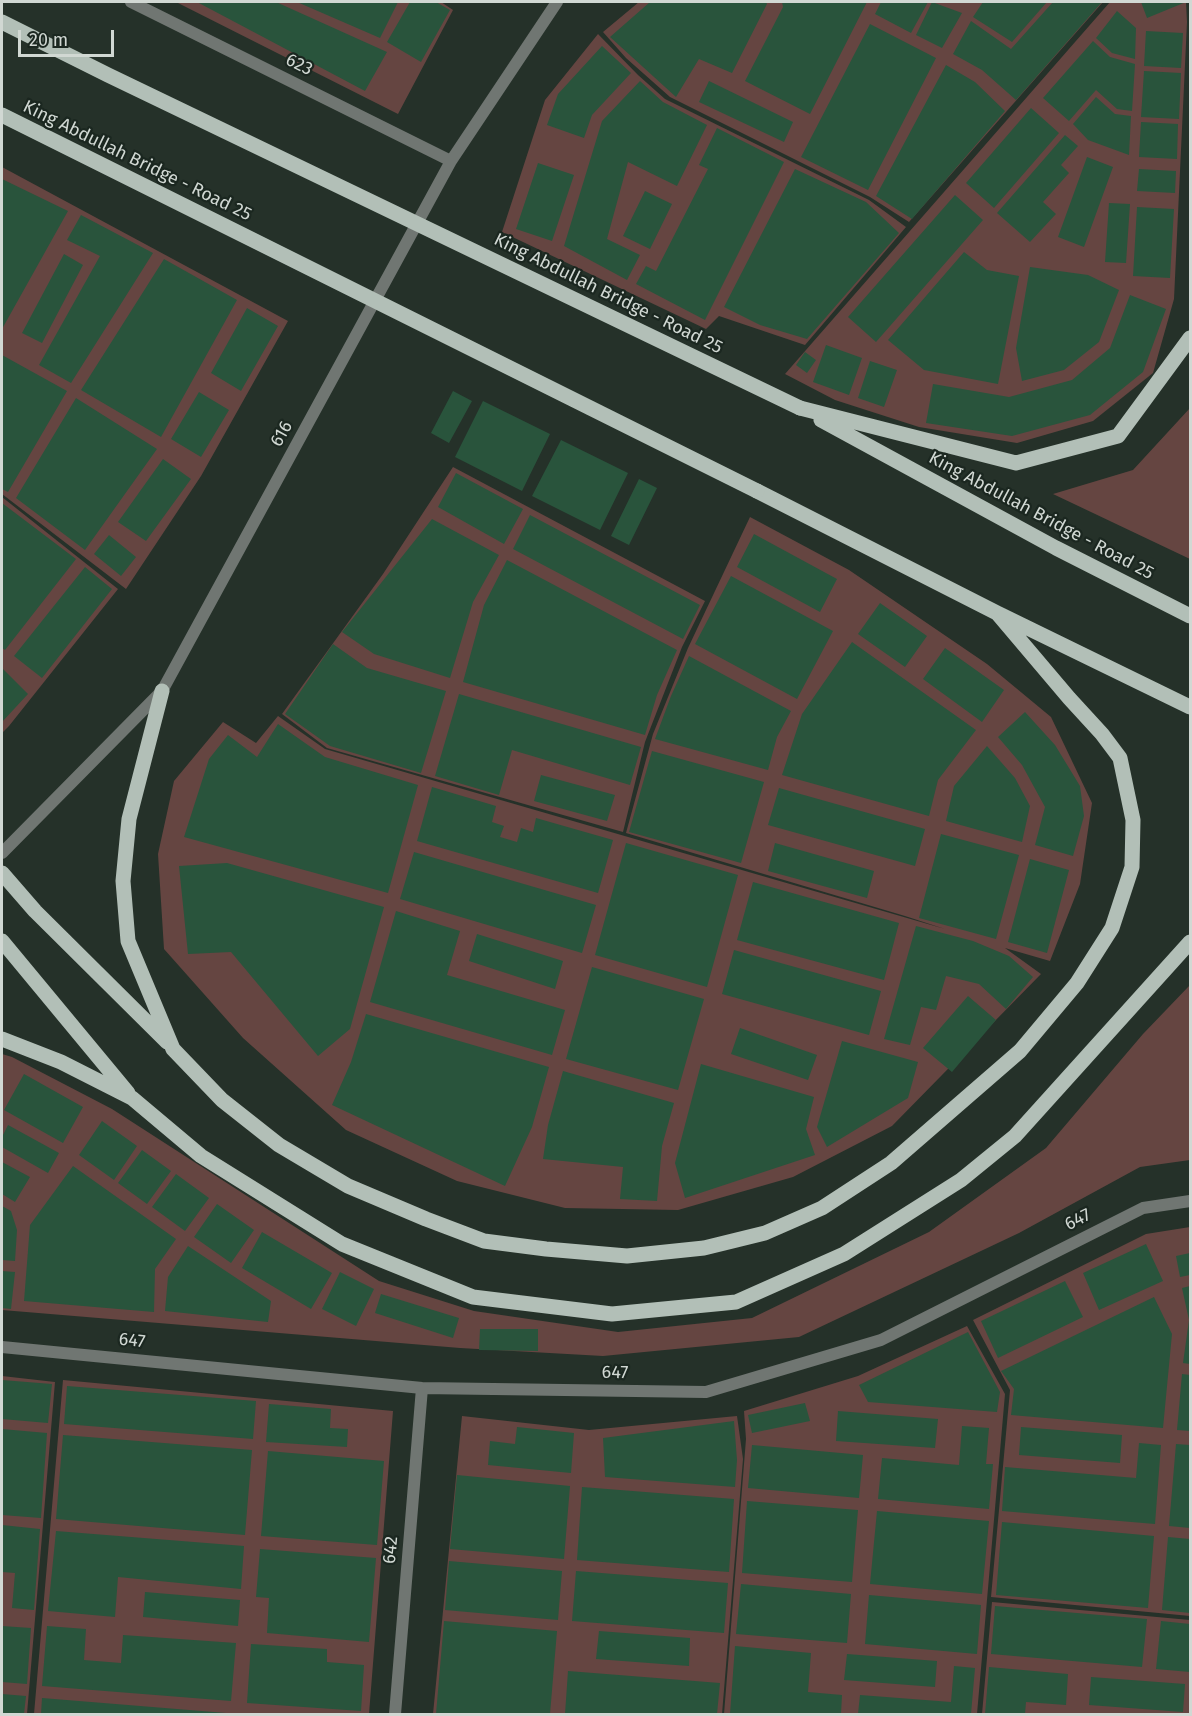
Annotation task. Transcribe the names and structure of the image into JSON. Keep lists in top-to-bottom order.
{
  "streets": {
    "main road": ["King Abdullah Bridge - Road 25"],
    "street": [
      "623",
      "616",
      "647",
      "642"
    ]
  },
  "crossings": [
    ["623", "616"],
    ["647", "642"]
  ],
  "scale_bar": "20 m"
}
